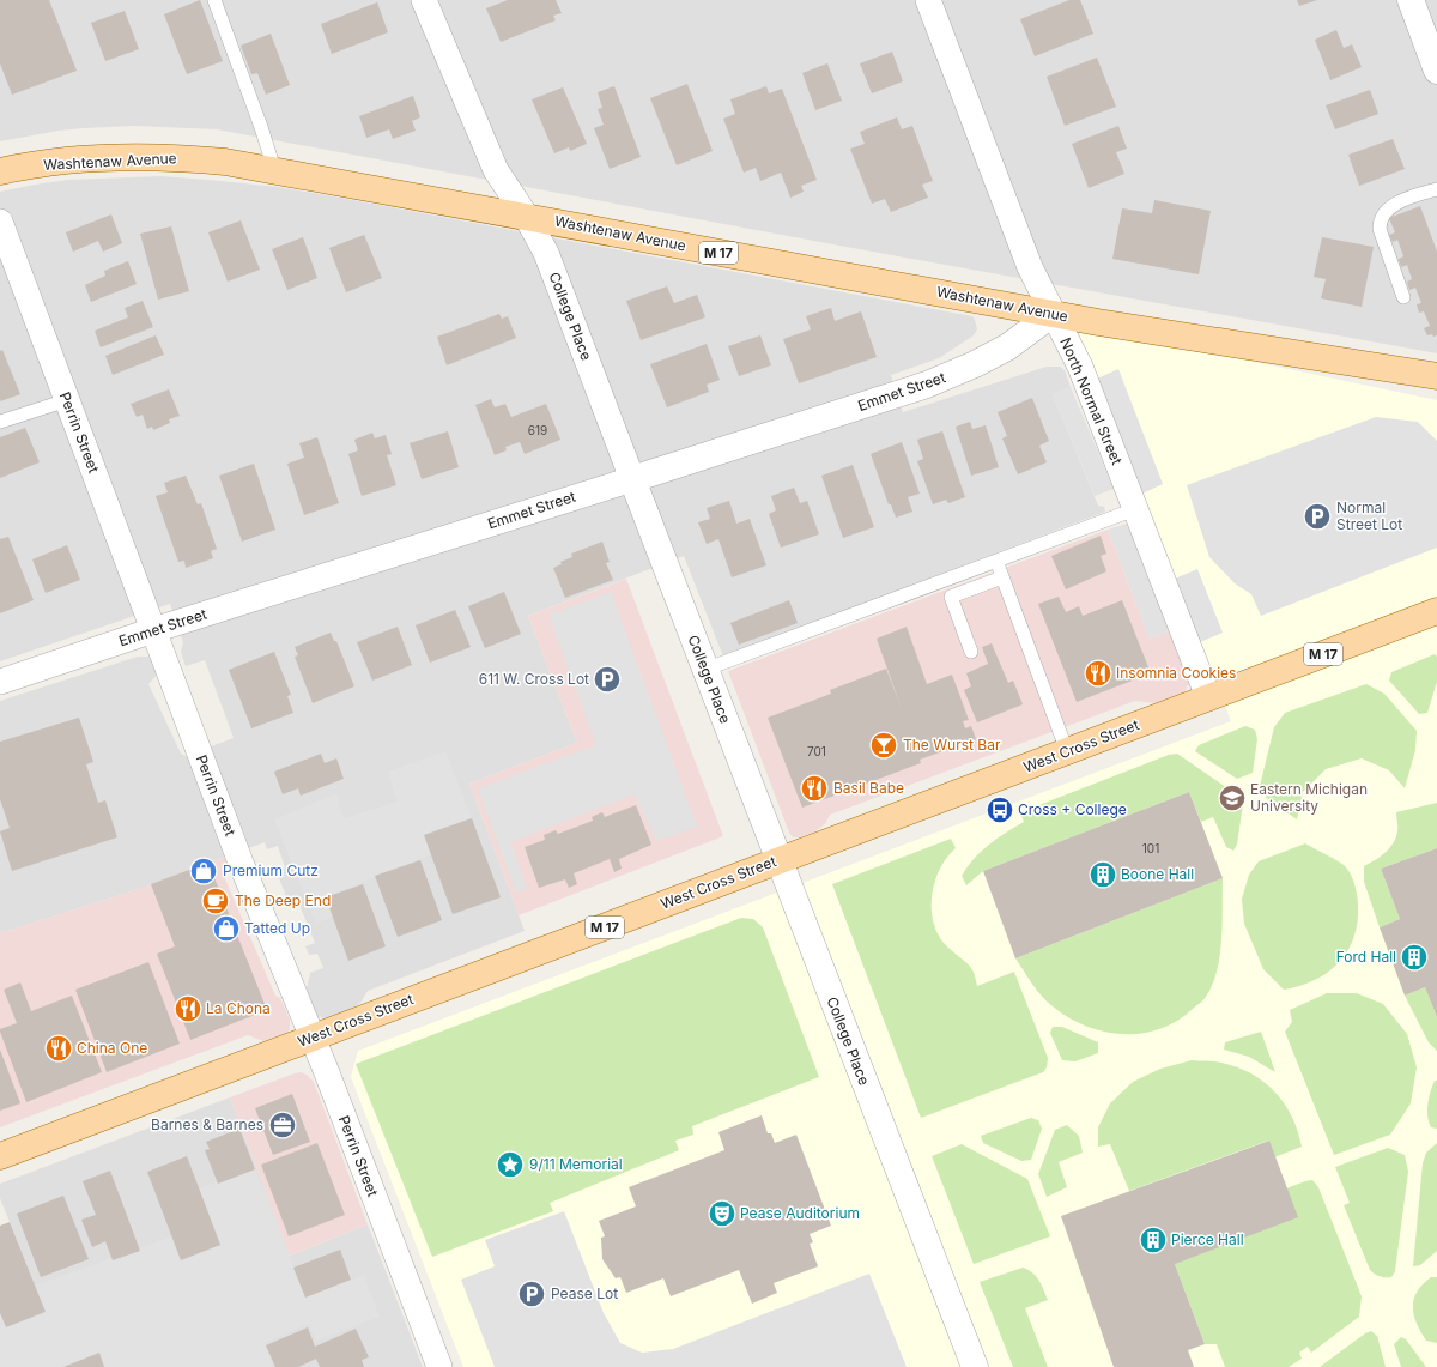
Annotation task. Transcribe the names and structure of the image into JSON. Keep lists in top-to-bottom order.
{
  "streets": {
    "main road": ["Washtenaw Avenue", "M 17", "West Cross Street"],
    "street": [
      "College Place",
      "Emmet Street",
      "North Normal Street",
      "Perrin Street"
    ]
  },
  "crossings": [
    ["Washtenaw Avenue", "College Place"],
    ["Washtenaw Avenue", "Emmet Street"],
    ["Washtenaw Avenue", "North Normal Street"],
    ["College Place", "Emmet Street"],
    ["College Place", "West Cross Street"],
    ["Emmet Street", "North Normal Street"],
    ["Emmet Street", "Perrin Street"],
    ["North Normal Street", "West Cross Street"],
    ["Perrin Street", "West Cross Street"]
  ],
  "places": {
    "parking": ["Normal Street Lot", "611 W. Cross Lot", "Pease Lot"],
    "restaurant": [
      "Insomnia Cookies",
      "Basil Babe",
      "La Chona",
      "China One"
    ],
    "bar": ["The Wurst Bar"],
    "school or university": ["Eastern Michigan University"],
    "bus stop": ["Cross + College"],
    "shop": ["Premium Cutz", "Tatted Up"],
    "building": ["Boone Hall", "Ford Hall", "Pierce Hall"],
    "cafe": ["The Deep End"],
    "office": ["Barnes & Barnes"],
    "place": ["9/11 Memorial"],
    "theatre": ["Pease Auditorium"]
  },
  "house_numbers": ["619", "701", "101"]
}
